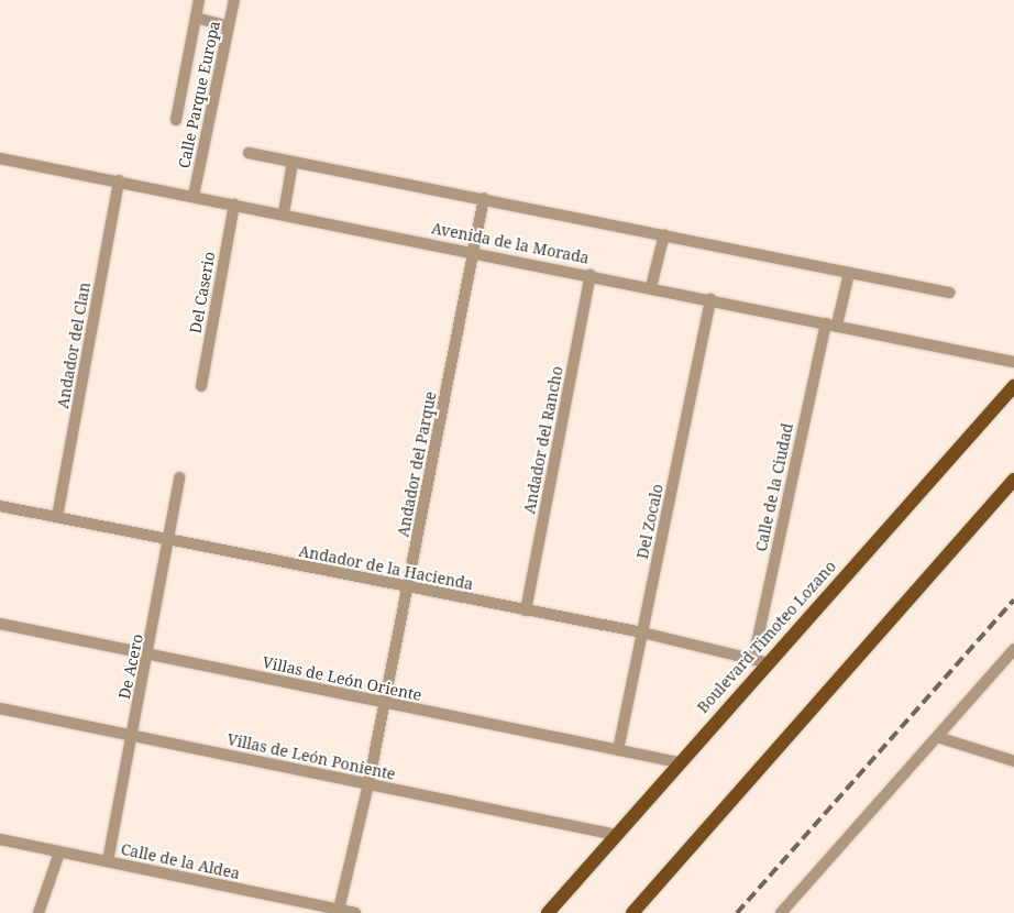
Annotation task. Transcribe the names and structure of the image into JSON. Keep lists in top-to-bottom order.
{
  "streets": {
    "main road": ["Boulevard Timoteo Lozano"],
    "street": [
      "Calle Parque Europa",
      "Avenida de la Morada",
      "Del Caserio",
      "Andador del Clan",
      "Andador del Rancho",
      "Andador del Parque",
      "Calle de la Ciudad",
      "Del Zocalo",
      "Andador de la Hacienda",
      "De Acero",
      "Villas de León Oriente",
      "Villas de León Poniente",
      "Calle de la Aldea"
    ]
  },
  "crossings": [
    ["Calle Parque Europa", "Avenida de la Morada"],
    ["Avenida de la Morada", "Del Caserio"],
    ["Avenida de la Morada", "Andador del Clan"],
    ["Avenida de la Morada", "Andador del Rancho"],
    ["Avenida de la Morada", "Andador del Parque"],
    ["Avenida de la Morada", "Calle de la Ciudad"],
    ["Avenida de la Morada", "Del Zocalo"],
    ["Andador del Clan", "Andador de la Hacienda"],
    ["Andador del Rancho", "Andador de la Hacienda"],
    ["Andador del Parque", "Andador de la Hacienda"],
    ["Andador del Parque", "Villas de León Oriente"],
    ["Andador del Parque", "Villas de León Poniente"],
    ["Andador del Parque", "Calle de la Aldea"],
    ["Calle de la Ciudad", "Andador de la Hacienda"],
    ["Calle de la Ciudad", "Boulevard Timoteo Lozano"],
    ["Del Zocalo", "Andador de la Hacienda"],
    ["Del Zocalo", "Villas de León Oriente"],
    ["Andador de la Hacienda", "Boulevard Timoteo Lozano"],
    ["Andador de la Hacienda", "De Acero"],
    ["Boulevard Timoteo Lozano", "Villas de León Oriente"],
    ["Boulevard Timoteo Lozano", "Villas de León Poniente"],
    ["De Acero", "Villas de León Oriente"],
    ["De Acero", "Villas de León Poniente"],
    ["De Acero", "Calle de la Aldea"]
  ]
}
